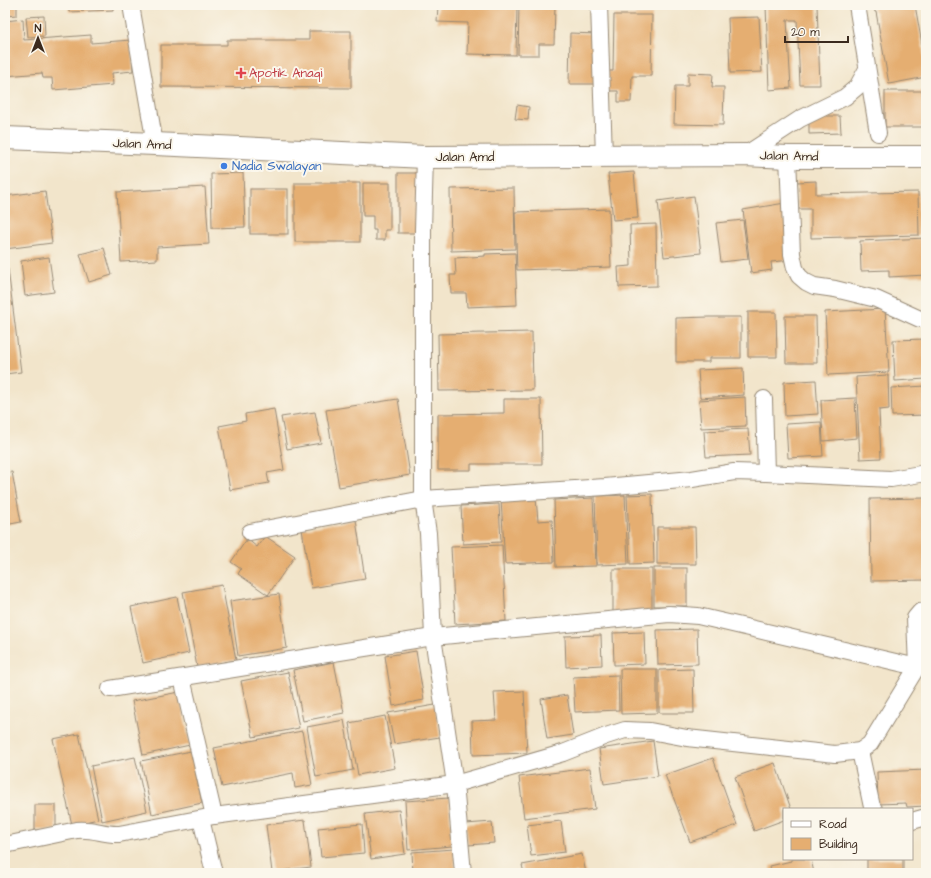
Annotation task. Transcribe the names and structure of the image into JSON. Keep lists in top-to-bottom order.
{
  "streets": {
    "street": ["Jalan Amd"]
  },
  "places": {
    "health": ["Apotik Anaqi"],
    "other": ["Nadia Swalayan"]
  },
  "legend": ["Road", "Building"],
  "scale_bar": "20 m",
  "north": "top"
}
